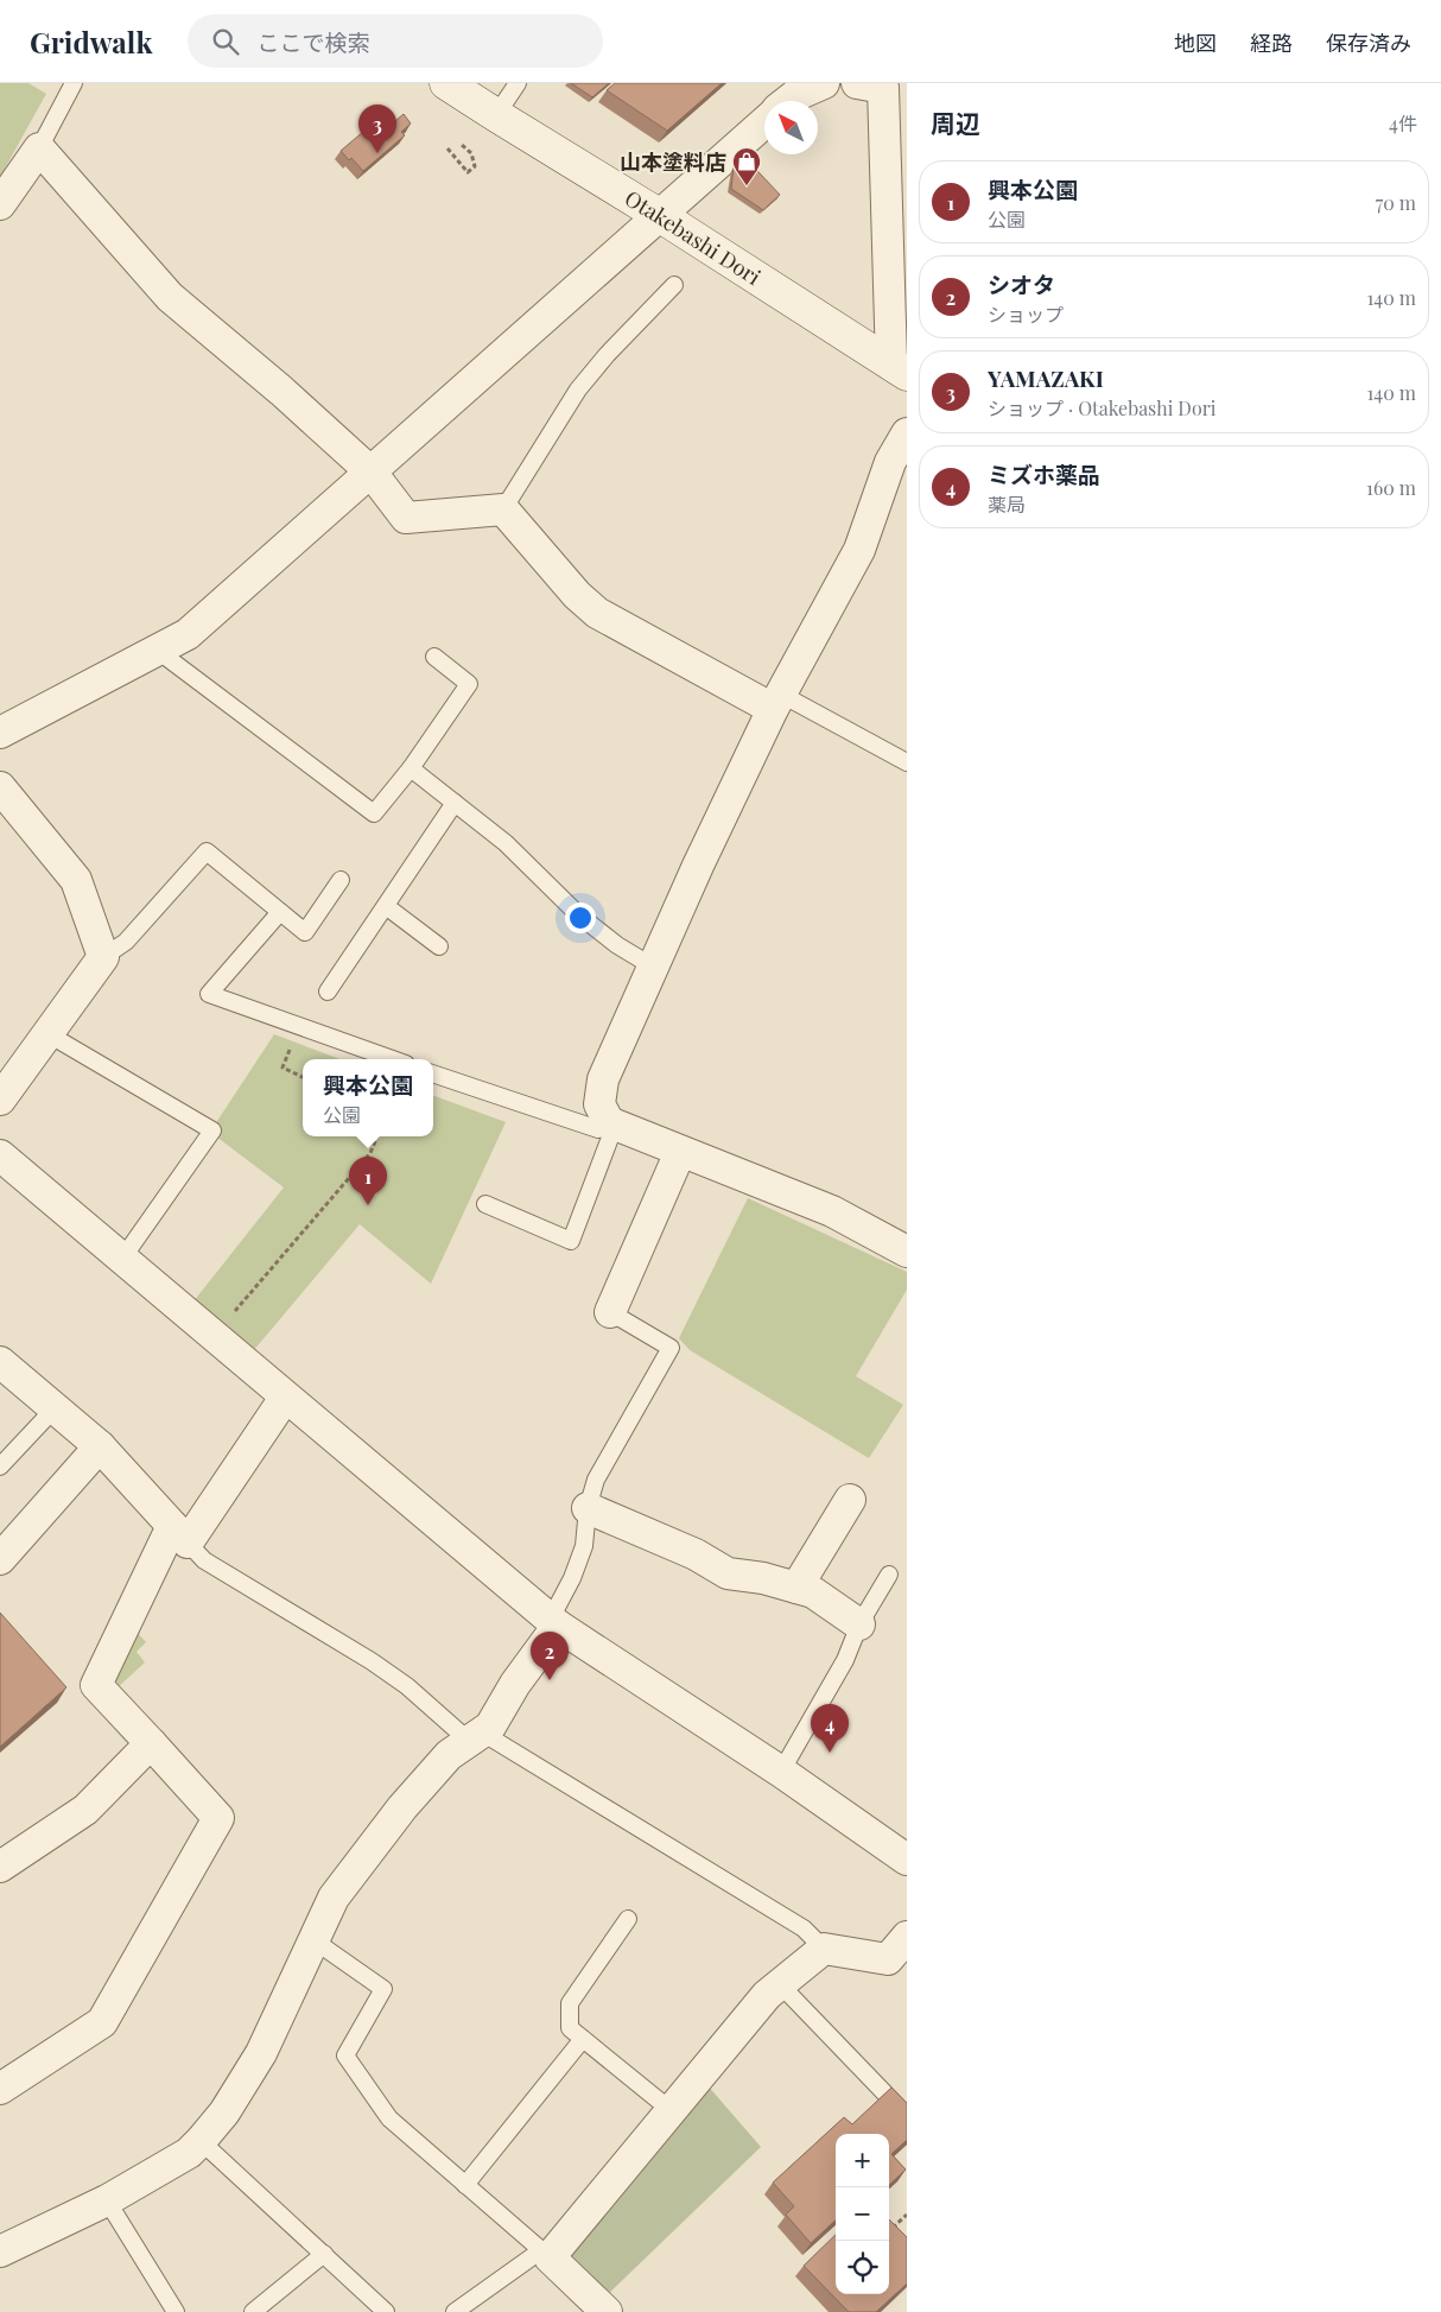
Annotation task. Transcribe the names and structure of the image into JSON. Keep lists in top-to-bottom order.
{
  "streets": {
    "main road": ["Otakebashi Dori"]
  },
  "places": {
    "shop": ["山本塗料店"]
  },
  "north": "top left",
  "page": {
    "header": "Gridwalk",
    "search": "ここで検索",
    "nav": ["地図", "経路", "保存済み"],
    "heading": ["周辺", "4件"],
    "pins": [
      "3",
      "1",
      "2",
      "4"
    ],
    "list": [
      {
        "mark": "1",
        "name": "興本公園",
        "note": "公園",
        "value": "70 m"
      },
      {
        "mark": "2",
        "name": "シオタ",
        "note": "ショップ",
        "value": "140 m"
      },
      {
        "mark": "3",
        "name": "YAMAZAKI",
        "note": "ショップ · Otakebashi Dori",
        "value": "140 m"
      },
      {
        "mark": "4",
        "name": "ミズホ薬品",
        "note": "薬局",
        "value": "160 m"
      }
    ],
    "popup": ["興本公園", "公園"],
    "map_buttons": ["+", "−"]
  }
}
